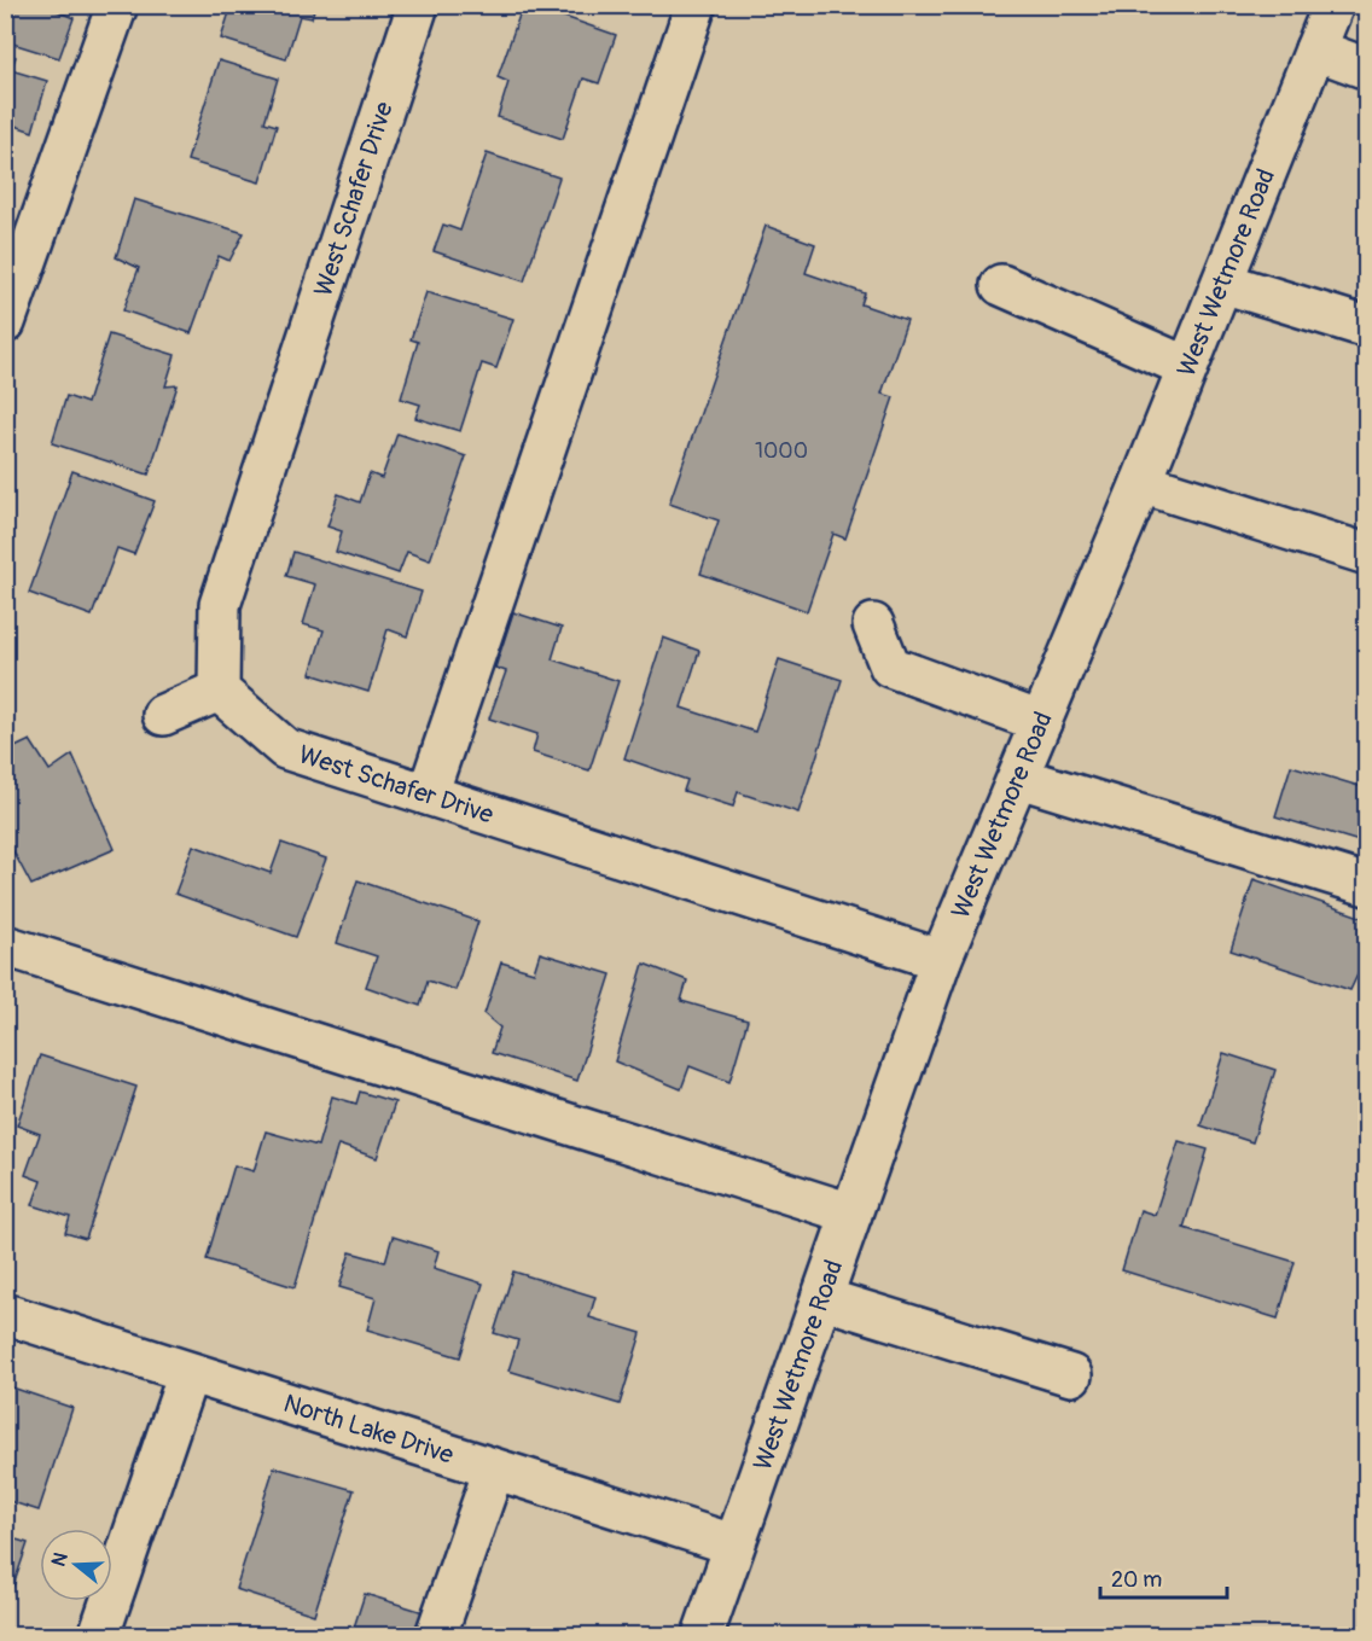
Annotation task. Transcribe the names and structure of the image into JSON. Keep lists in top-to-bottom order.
{
  "streets": {
    "street": ["West Schafer Drive", "West Wetmore Road", "North Lake Drive"]
  },
  "crossings": [
    ["West Schafer Drive", "West Wetmore Road"],
    ["West Wetmore Road", "North Lake Drive"]
  ],
  "house_numbers": ["1000"],
  "scale_bar": "20 m",
  "north": "left"
}
